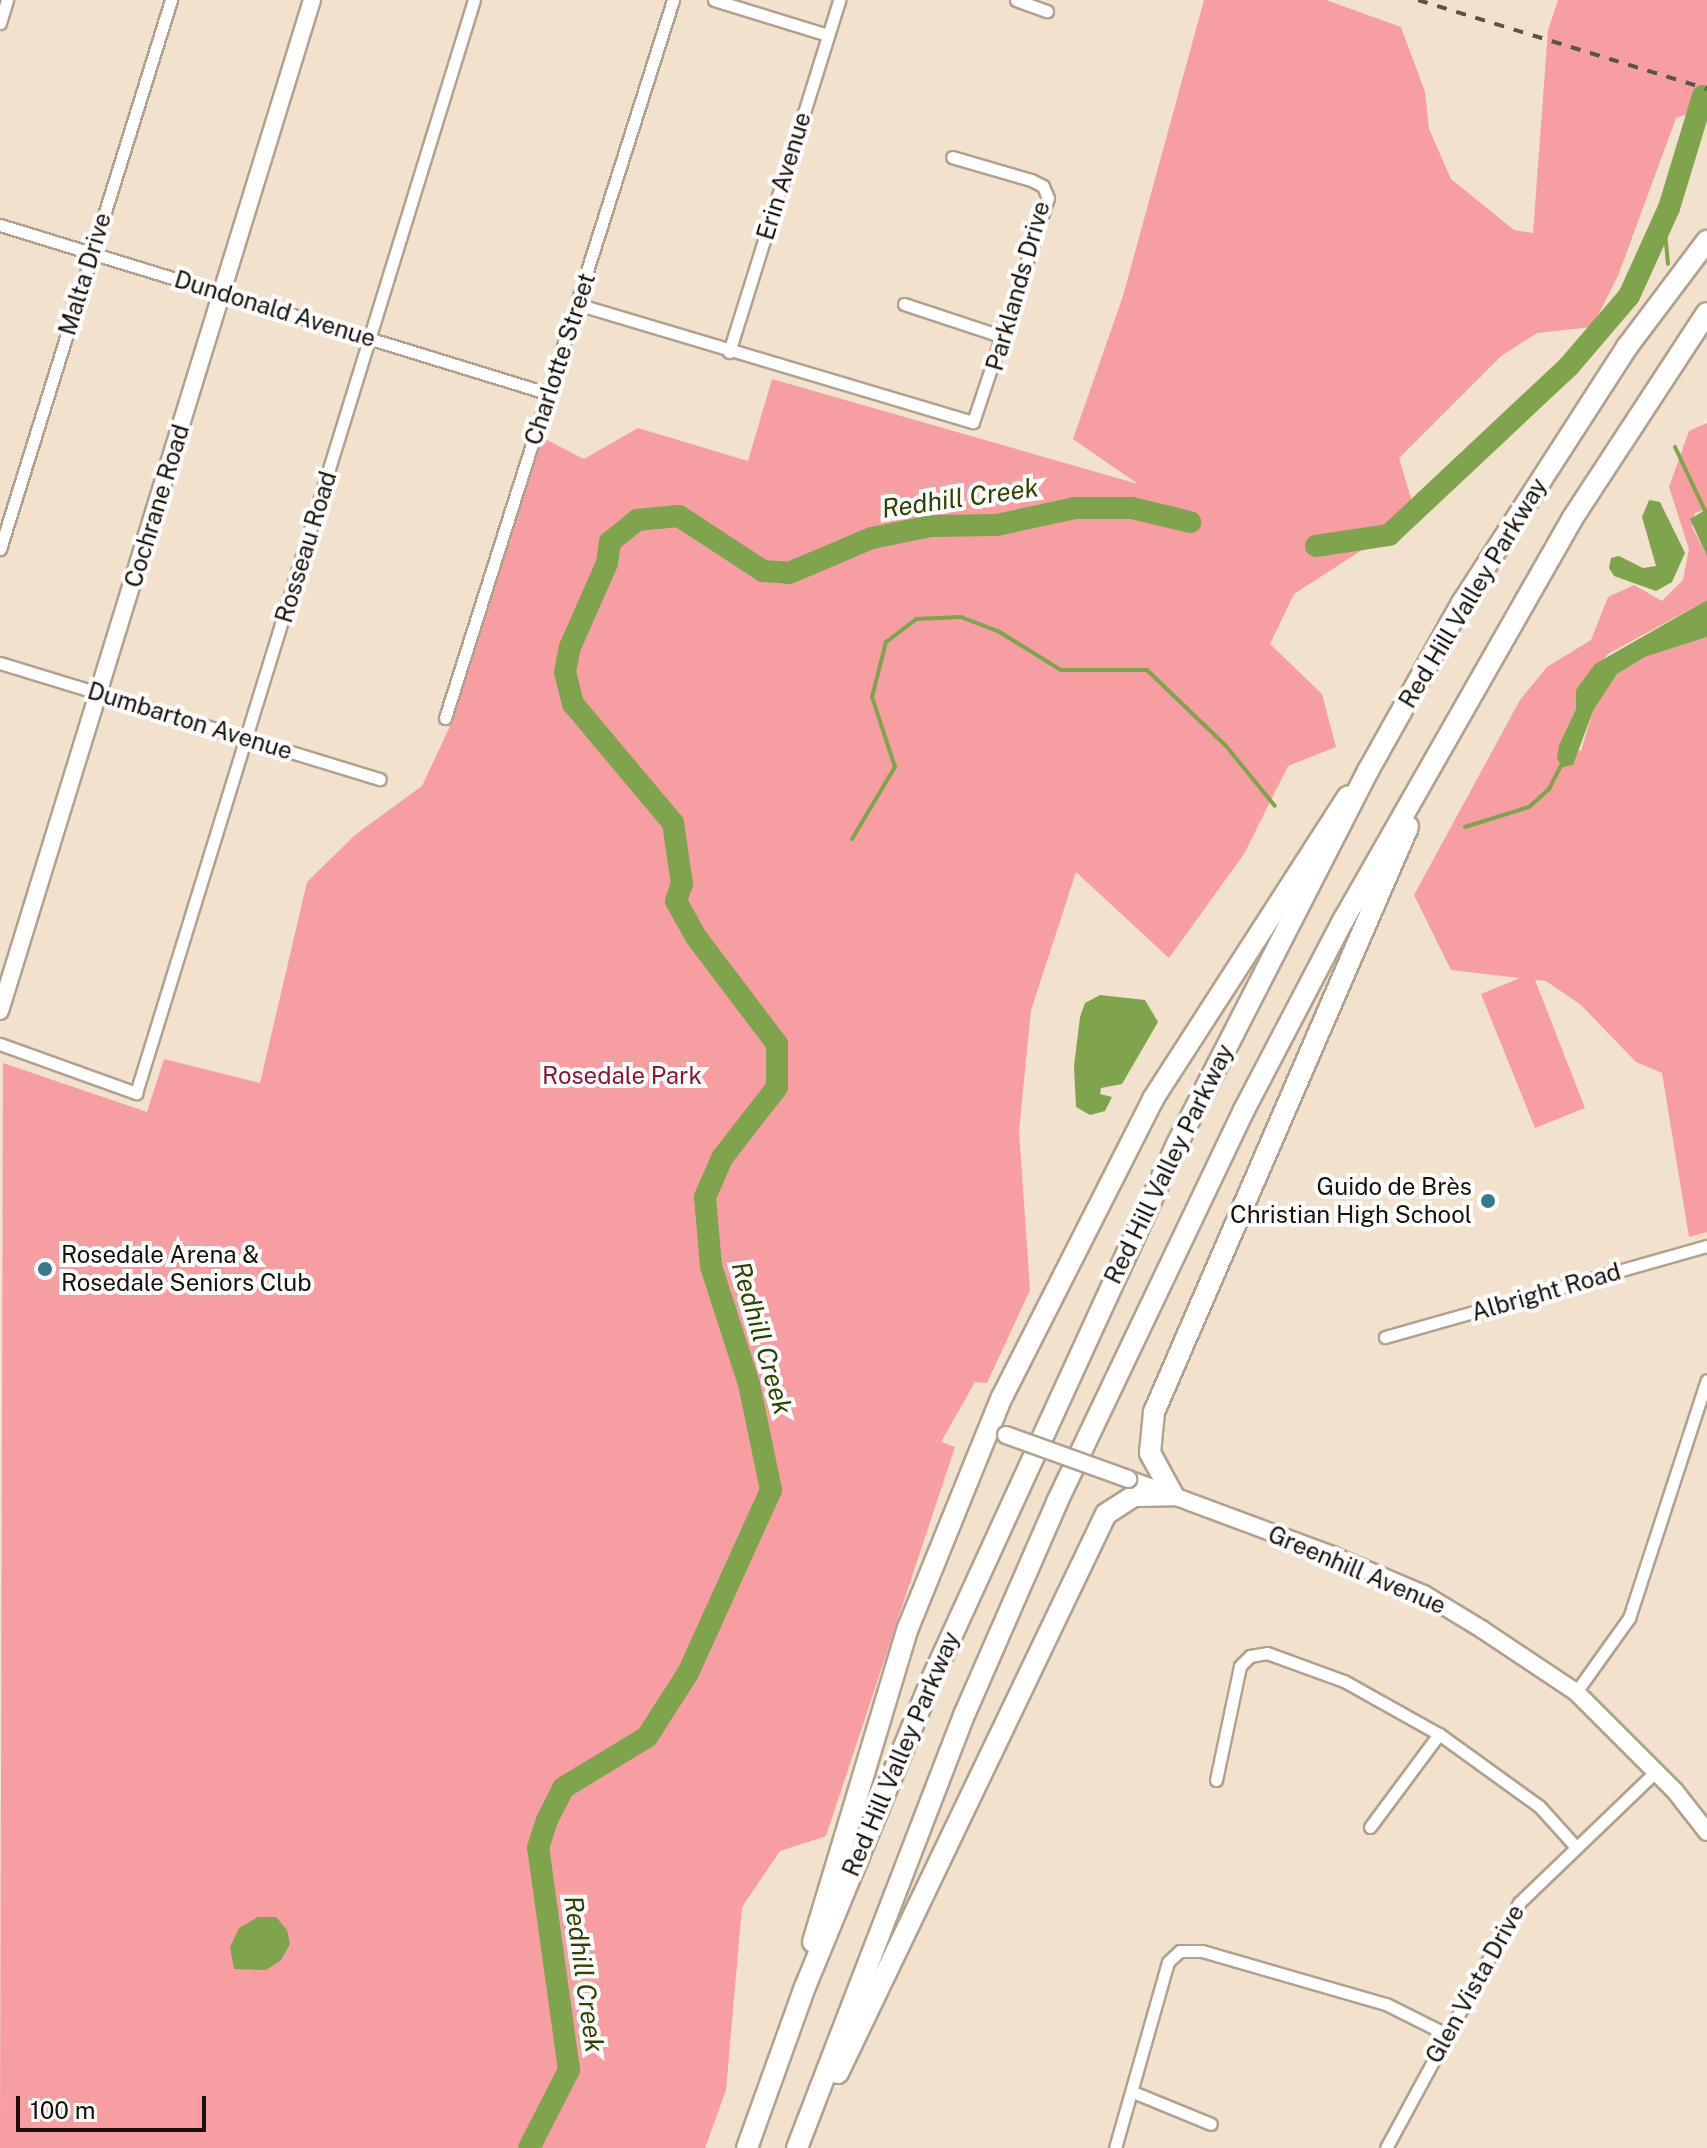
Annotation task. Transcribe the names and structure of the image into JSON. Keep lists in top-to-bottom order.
{
  "streets": {
    "highway": ["Red Hill Valley Parkway"],
    "street": [
      "Erin Avenue",
      "Malta Drive",
      "Parklands Drive",
      "Dundonald Avenue",
      "Charlotte Street",
      "Cochrane Road",
      "Rosseau Road",
      "Dumbarton Avenue",
      "Albright Road",
      "Greenhill Avenue",
      "Glen Vista Drive"
    ]
  },
  "crossings": [
    ["Erin Avenue", "Parklands Drive"],
    ["Malta Drive", "Dundonald Avenue"],
    ["Dundonald Avenue", "Charlotte Street"],
    ["Dundonald Avenue", "Cochrane Road"],
    ["Dundonald Avenue", "Rosseau Road"],
    ["Cochrane Road", "Dumbarton Avenue"],
    ["Rosseau Road", "Dumbarton Avenue"],
    ["Greenhill Avenue", "Glen Vista Drive"]
  ],
  "water": ["Redhill Creek"],
  "parks": ["Rosedale Park"],
  "places": ["Guido de Brès Christian High School", "Rosedale Arena & Rosedale Seniors Club"],
  "scale_bar": "100 m"
}
